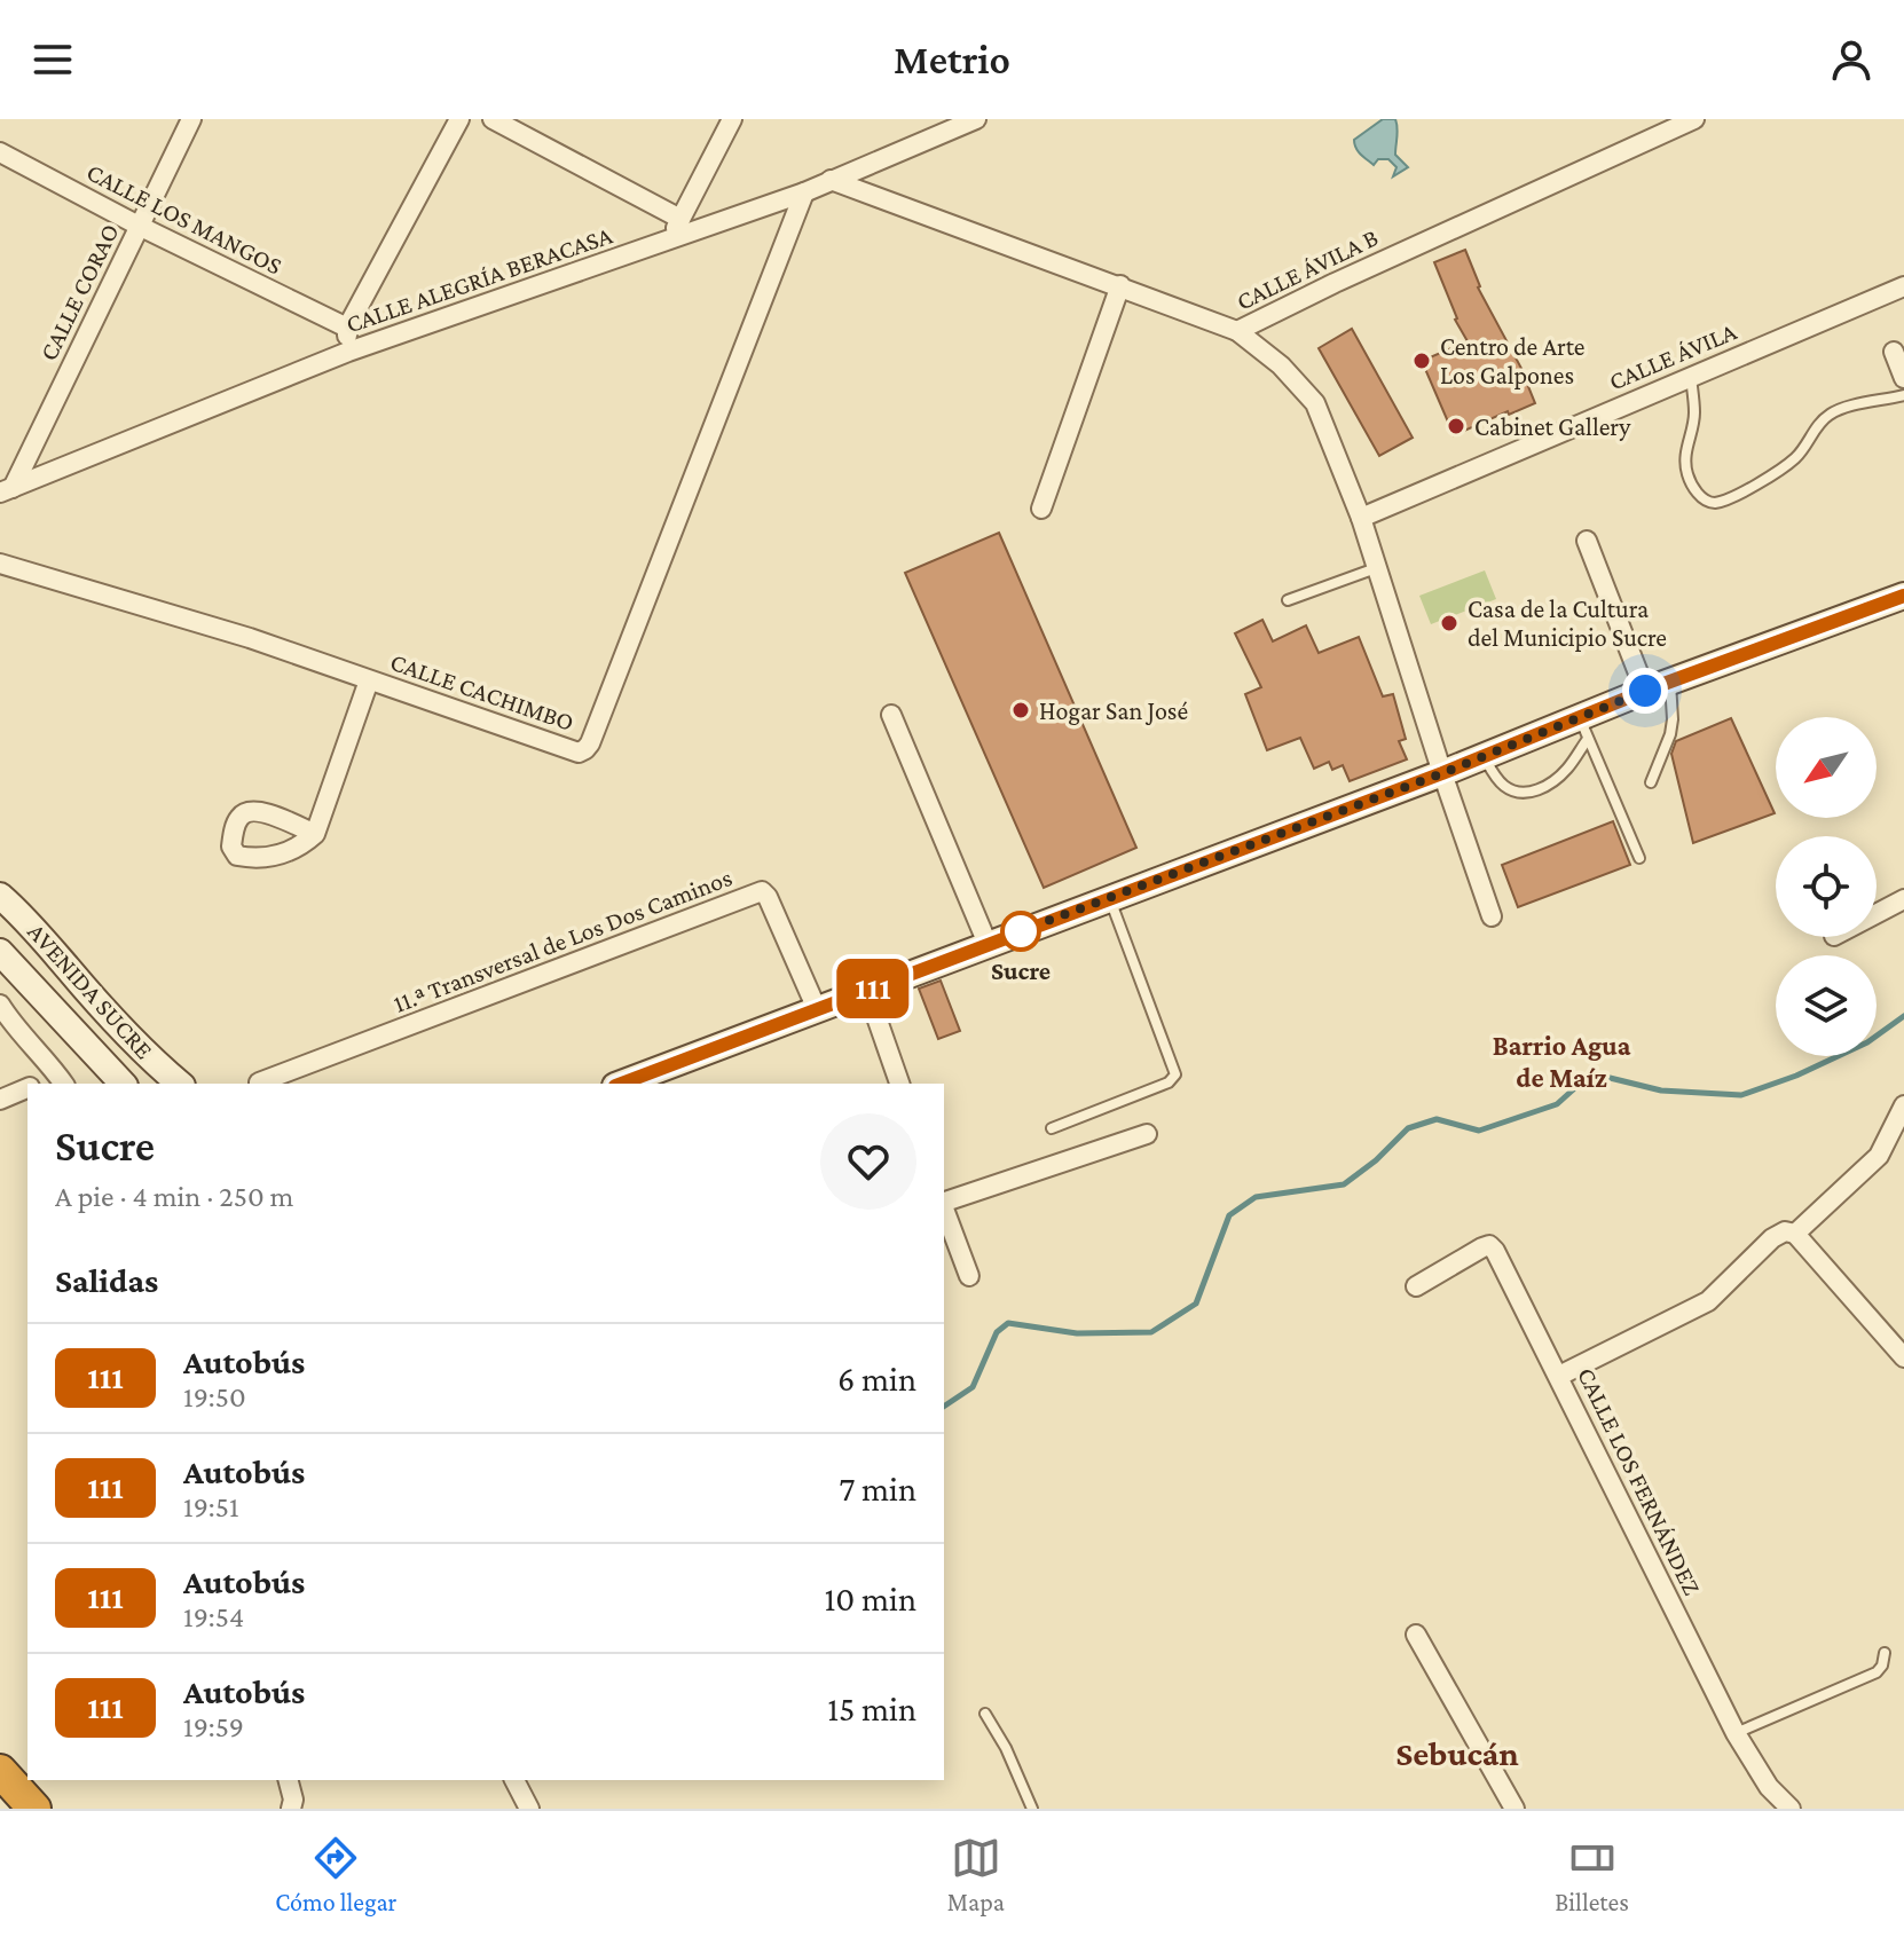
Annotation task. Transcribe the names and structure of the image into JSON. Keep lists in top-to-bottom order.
{
  "streets": {
    "main road": ["AVENIDA SUCRE"],
    "street": [
      "CALLE LOS MANGOS",
      "CALLE ÁVILA B",
      "CALLE ALEGRÍA BERACASA",
      "CALLE CORAO",
      "CALLE ÁVILA",
      "CALLE CACHIMBO",
      "11.ª Transversal de Los Dos Caminos",
      "CALLE LOS FERNÁNDEZ"
    ]
  },
  "crossings": [
    ["CALLE LOS MANGOS", "CALLE CORAO"],
    ["CALLE ÁVILA B", "CALLE ALEGRÍA BERACASA"],
    ["CALLE ALEGRÍA BERACASA", "CALLE CORAO"],
    ["CALLE ALEGRÍA BERACASA", "CALLE CACHIMBO"]
  ],
  "districts": ["Barrio Agua de Maíz", "Sebucán"],
  "places": [
    "Centro de Arte Los Galpones",
    "Cabinet Gallery",
    "Casa de la Cultura del Municipio Sucre",
    "Hogar San José",
    "Sucre"
  ],
  "lines": ["bus line 111"],
  "north": "bottom left",
  "page": {
    "header": "Metrio",
    "on_map": "111",
    "heading": [
      ["Sucre", "A pie · 4 min · 250 m"],
      "Salidas"
    ],
    "list": [
      {
        "mark": "111",
        "name": "Autobús",
        "note": "19:50",
        "value": "6 min"
      },
      {
        "mark": "111",
        "name": "Autobús",
        "note": "19:51",
        "value": "7 min"
      },
      {
        "mark": "111",
        "name": "Autobús",
        "note": "19:54",
        "value": "10 min"
      },
      {
        "mark": "111",
        "name": "Autobús",
        "note": "19:59",
        "value": "15 min"
      }
    ],
    "tabs": ["Cómo llegar", "Mapa", "Billetes"]
  }
}
